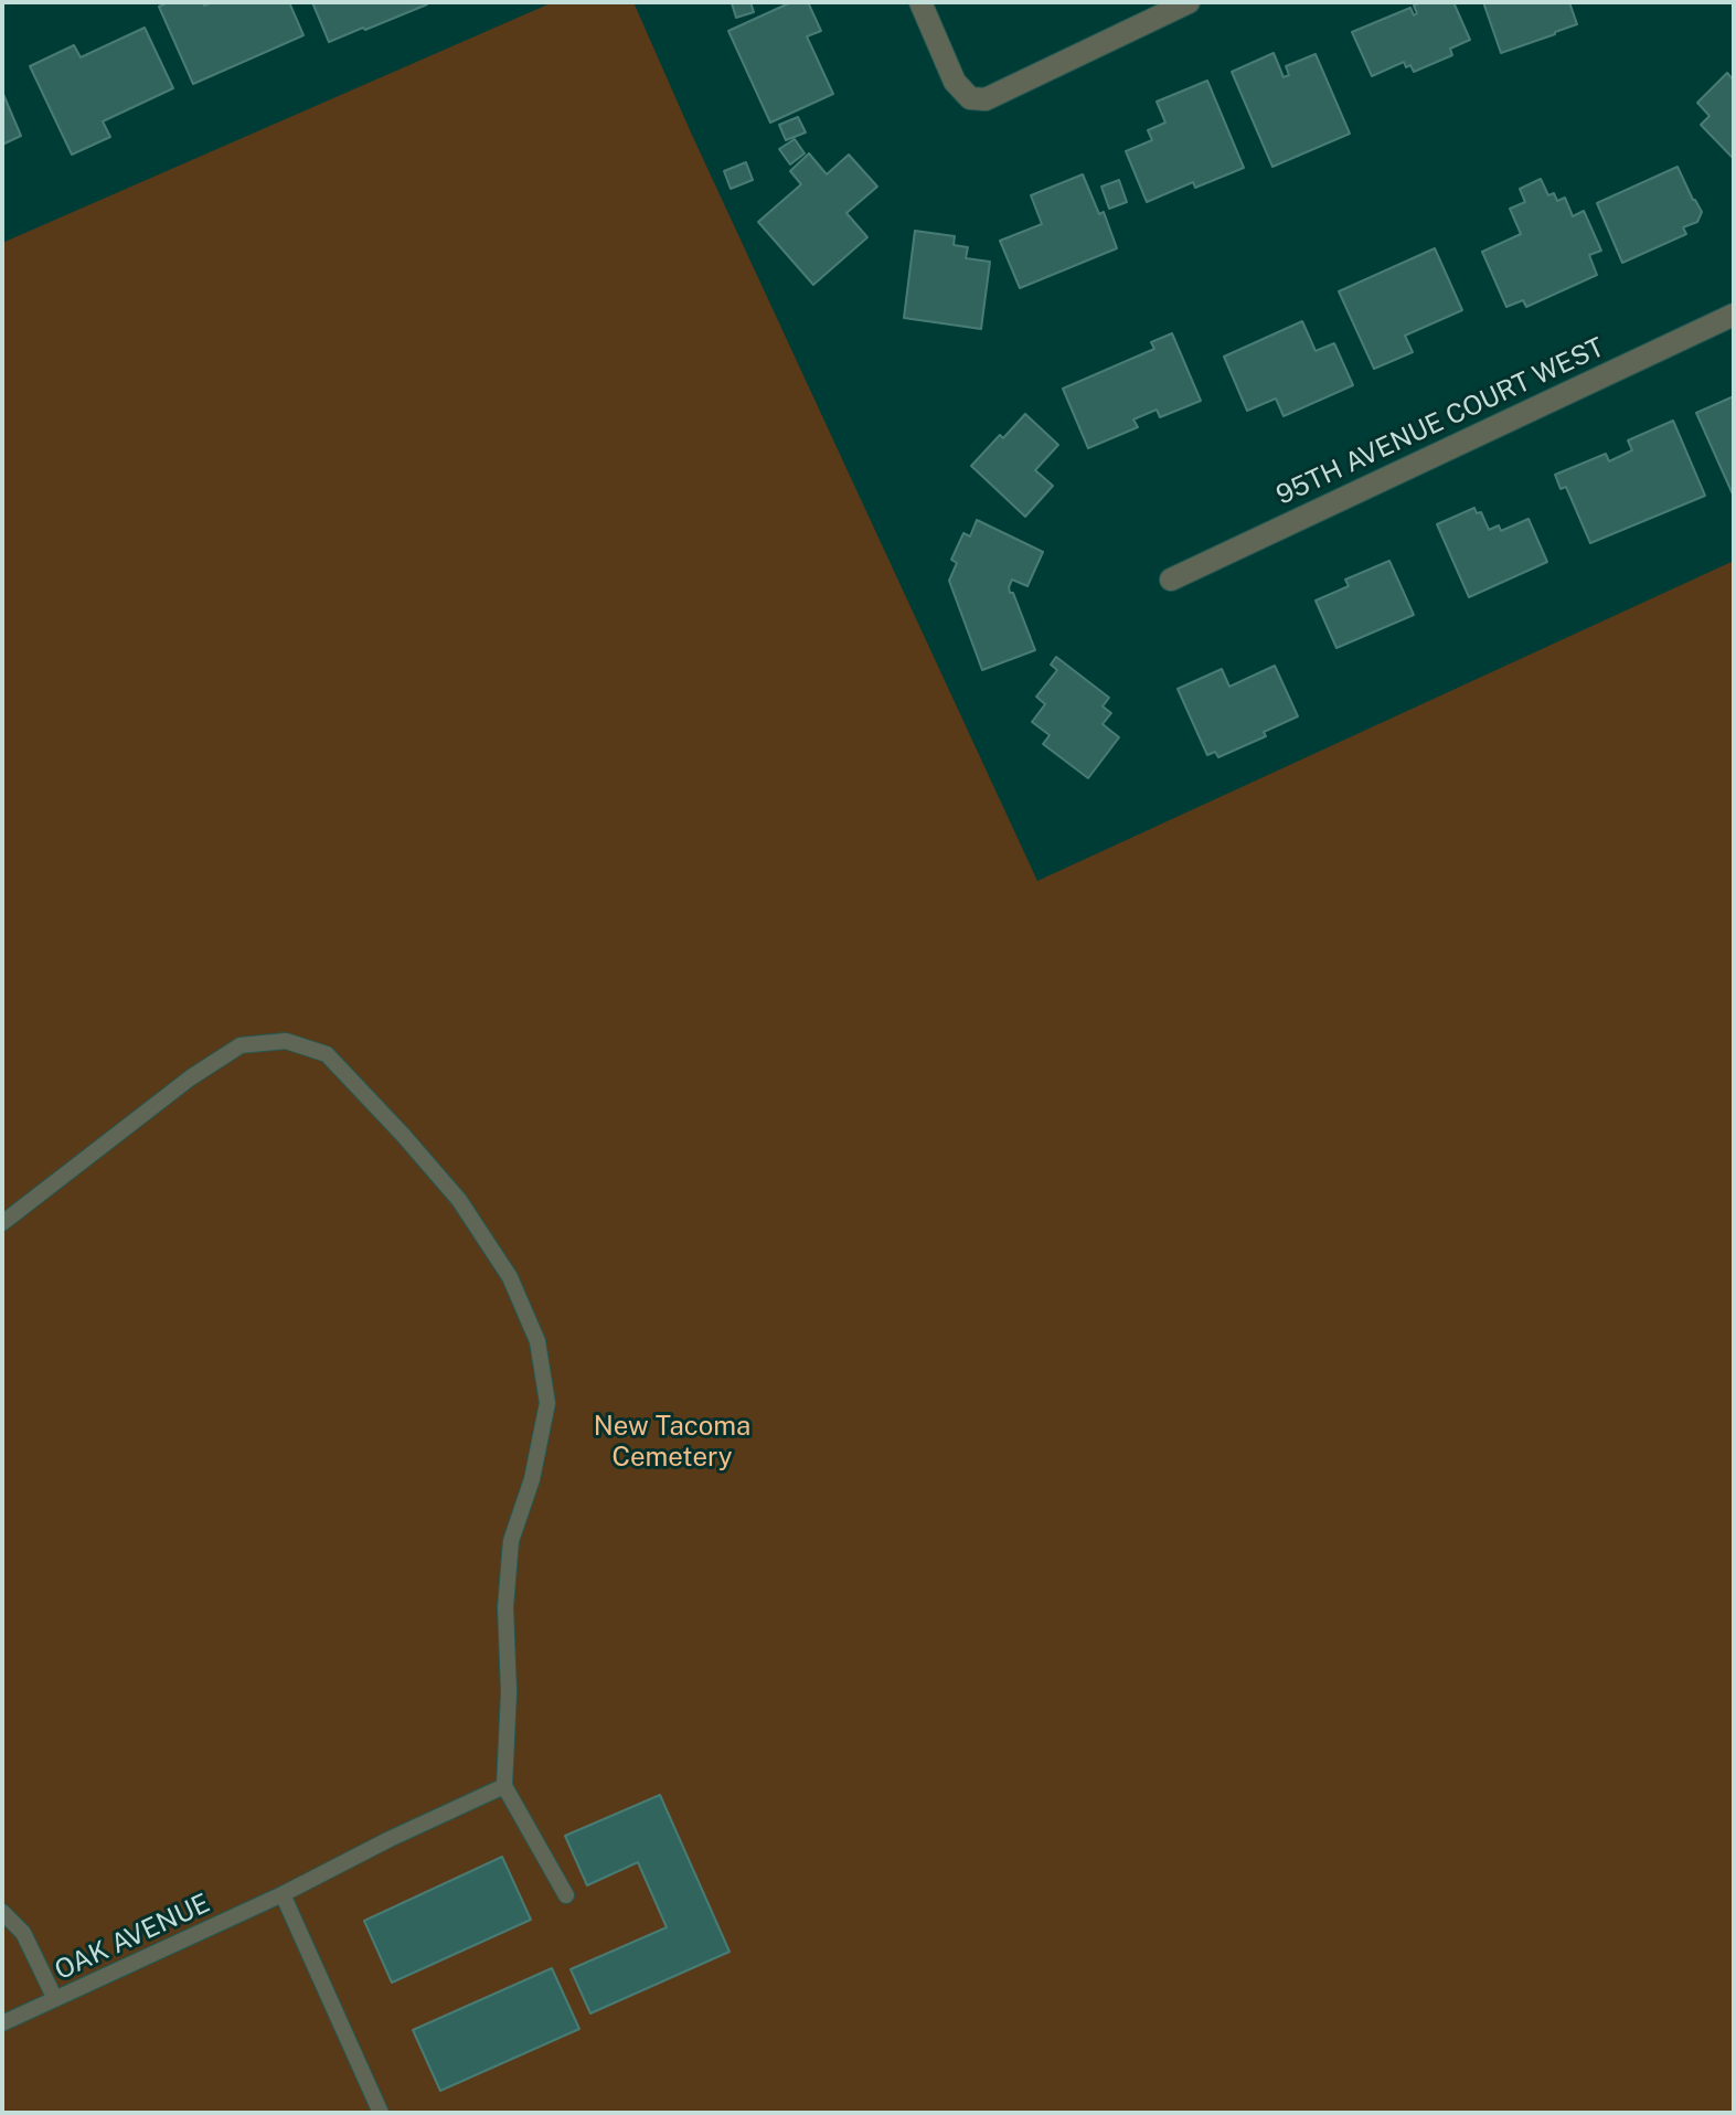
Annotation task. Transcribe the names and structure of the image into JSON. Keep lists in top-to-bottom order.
{
  "streets": {
    "street": ["95TH AVENUE COURT WEST"],
    "lane": ["OAK AVENUE"]
  },
  "parks": ["New Tacoma Cemetery"]
}
